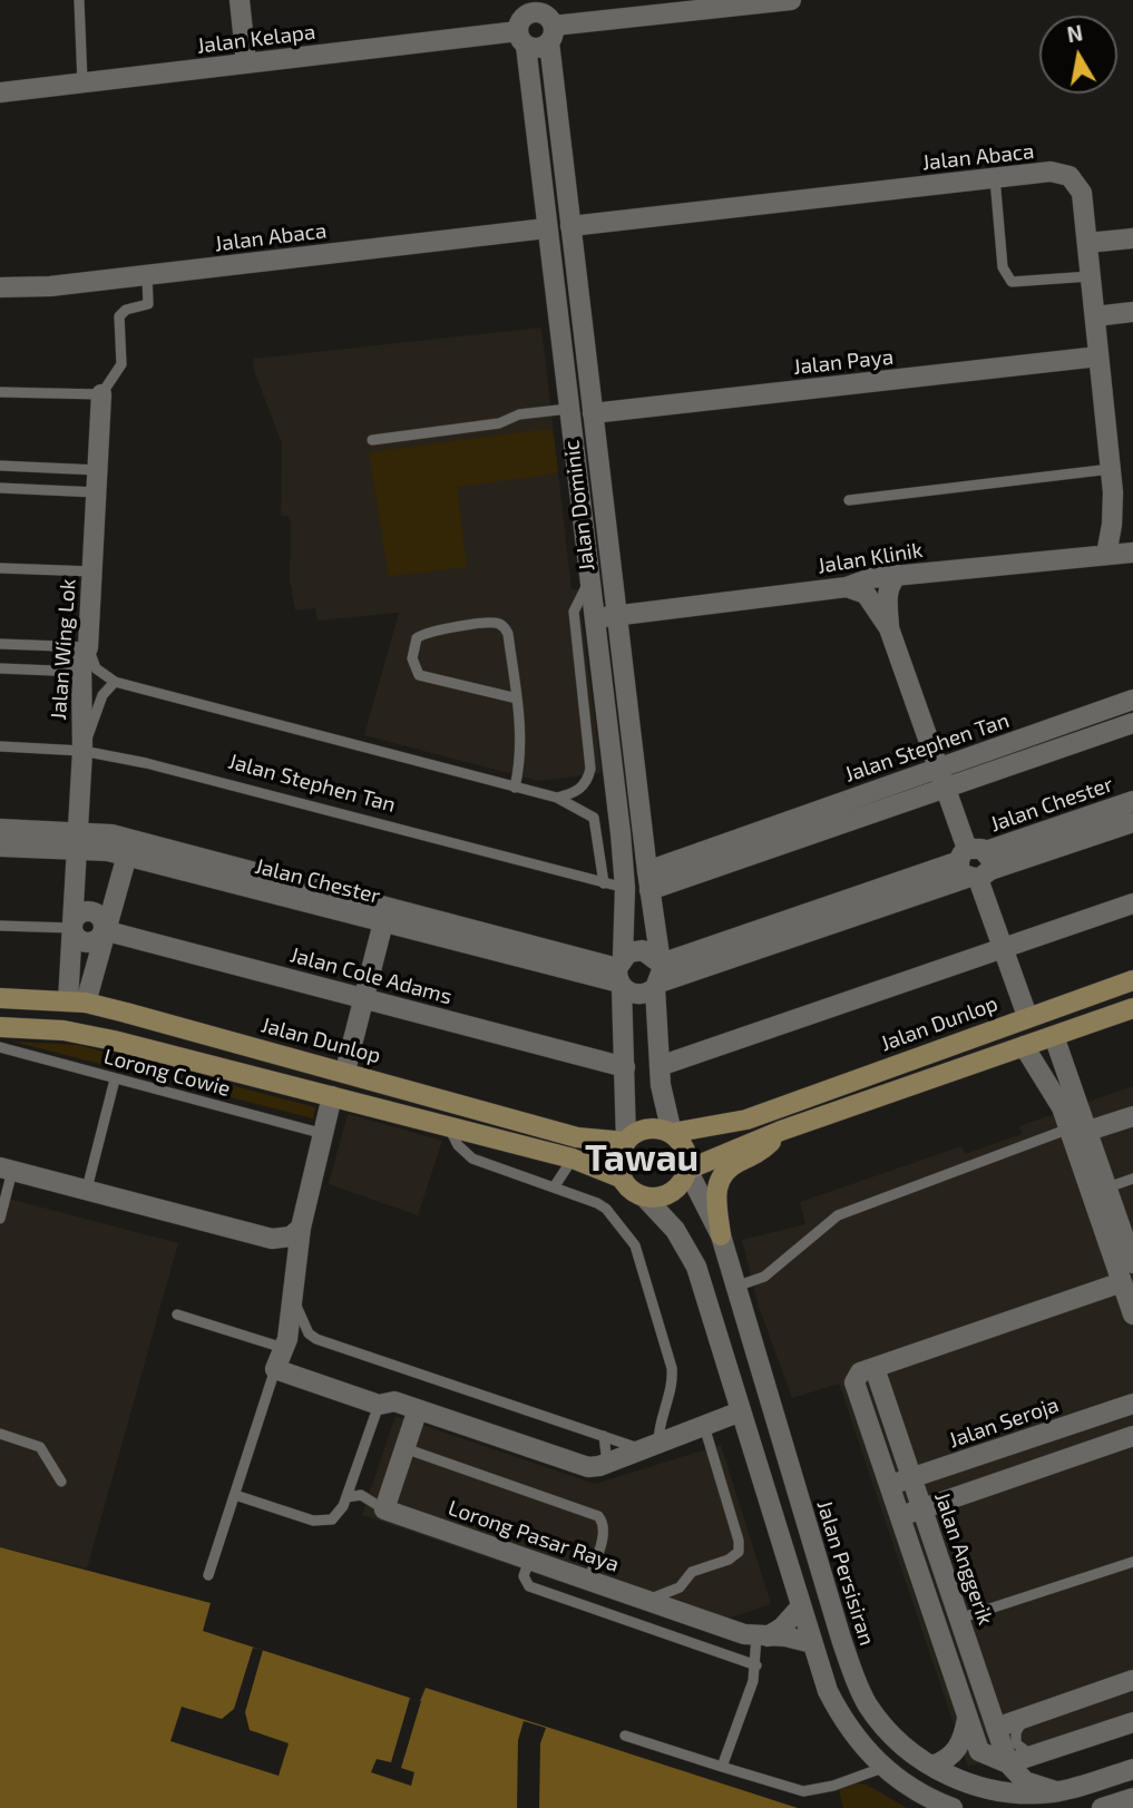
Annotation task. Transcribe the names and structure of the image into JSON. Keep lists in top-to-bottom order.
{
  "streets": {
    "main road": ["Jalan Dunlop"],
    "street": [
      "Jalan Kelapa",
      "Jalan Abaca",
      "Jalan Paya",
      "Jalan Dominic",
      "Jalan Klinik",
      "Jalan Wing Lok",
      "Jalan Stephen Tan",
      "Jalan Chester",
      "Jalan Cole Adams",
      "Jalan Seroja",
      "Lorong Pasar Raya",
      "Jalan Anggerik",
      "Jalan Persisiran"
    ],
    "lane": ["Lorong Cowie"]
  },
  "crossings": [
    ["Jalan Kelapa", "Jalan Dominic"],
    ["Jalan Abaca", "Jalan Paya"],
    ["Jalan Abaca", "Jalan Dominic"],
    ["Jalan Paya", "Jalan Dominic"],
    ["Jalan Dominic", "Jalan Klinik"],
    ["Jalan Dominic", "Jalan Stephen Tan"],
    ["Jalan Dominic", "Jalan Chester"],
    ["Jalan Dominic", "Jalan Cole Adams"],
    ["Jalan Dominic", "Jalan Dunlop"],
    ["Jalan Dominic", "Jalan Persisiran"],
    ["Jalan Wing Lok", "Jalan Stephen Tan"],
    ["Jalan Wing Lok", "Jalan Chester"],
    ["Jalan Wing Lok", "Jalan Cole Adams"],
    ["Jalan Wing Lok", "Jalan Dunlop"],
    ["Jalan Dunlop", "Jalan Persisiran"],
    ["Jalan Seroja", "Jalan Anggerik"]
  ],
  "districts": ["Tawau"],
  "north": "top"
}
